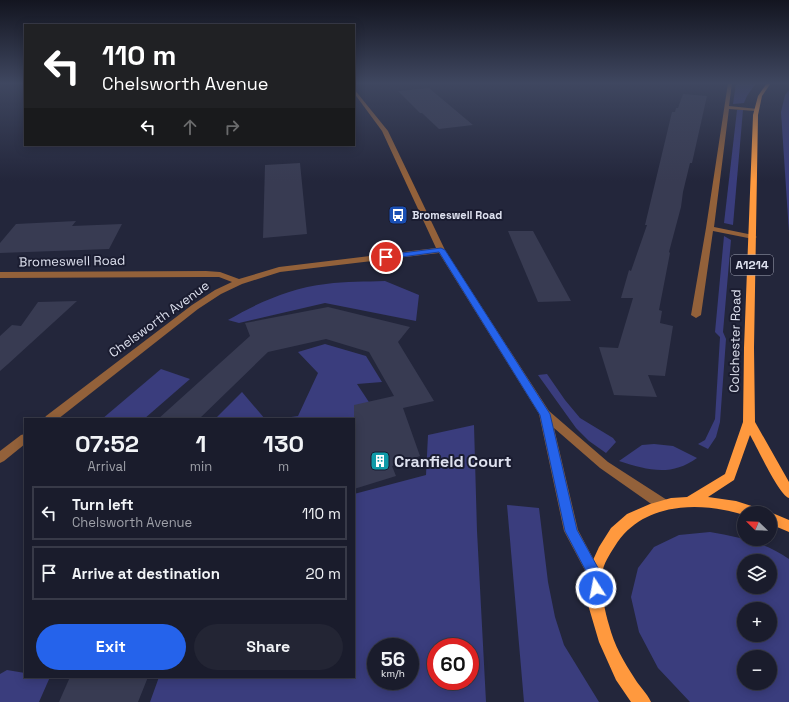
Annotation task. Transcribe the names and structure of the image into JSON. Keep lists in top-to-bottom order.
{
  "streets": {
    "main road": ["A1214", "Colchester Road"],
    "street": ["Bromeswell Road", "Chelsworth Avenue"]
  },
  "crossings": [
    ["Bromeswell Road", "Chelsworth Avenue"]
  ],
  "places": {
    "bus stop": ["Bromeswell Road"],
    "building": ["Cranfield Court"]
  },
  "north": "top left",
  "page": {
    "turn": ["110 m", "Chelsworth Avenue"],
    "eta": [
      "07:52",
      "Arrival",
      "1",
      "min",
      "130",
      "m"
    ],
    "list": [
      {
        "name": "Turn left",
        "note": "Chelsworth Avenue",
        "value": "110 m"
      },
      {
        "name": "Arrive at destination",
        "value": "20 m"
      }
    ],
    "map_buttons": ["+", "−"],
    "buttons": ["Exit", "Share"],
    "speed": "56 km/h",
    "limit": "60"
  }
}
